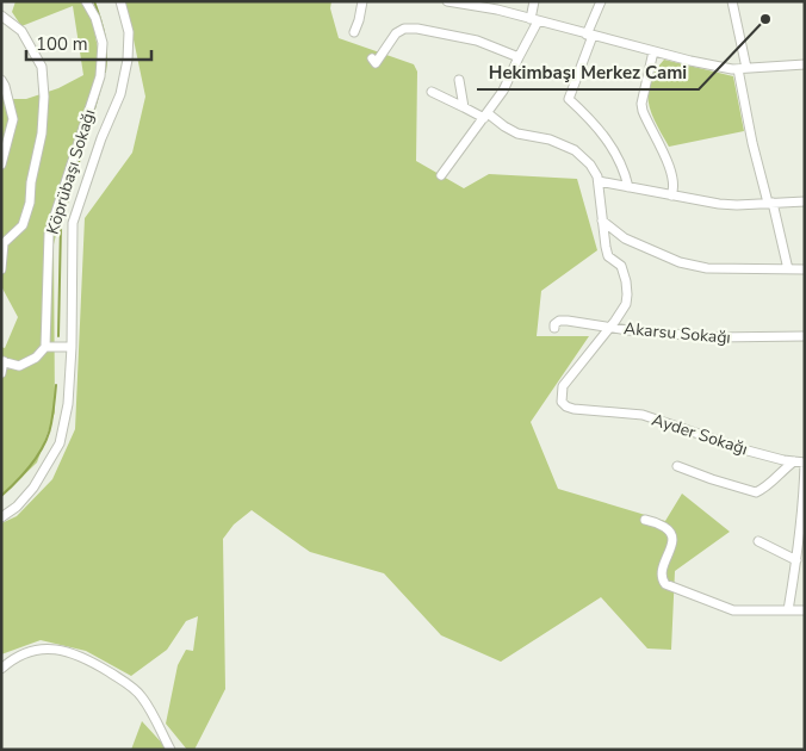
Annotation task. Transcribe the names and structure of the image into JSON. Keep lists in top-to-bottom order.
{
  "streets": {
    "street": ["Köprübaşı Sokağı", "Akarsu Sokağı", "Ayder Sokağı"]
  },
  "crossings": [
    ["Akarsu Sokağı", "Ayder Sokağı"]
  ],
  "places": ["Hekimbaşı Merkez Cami"],
  "scale_bar": "100 m"
}
